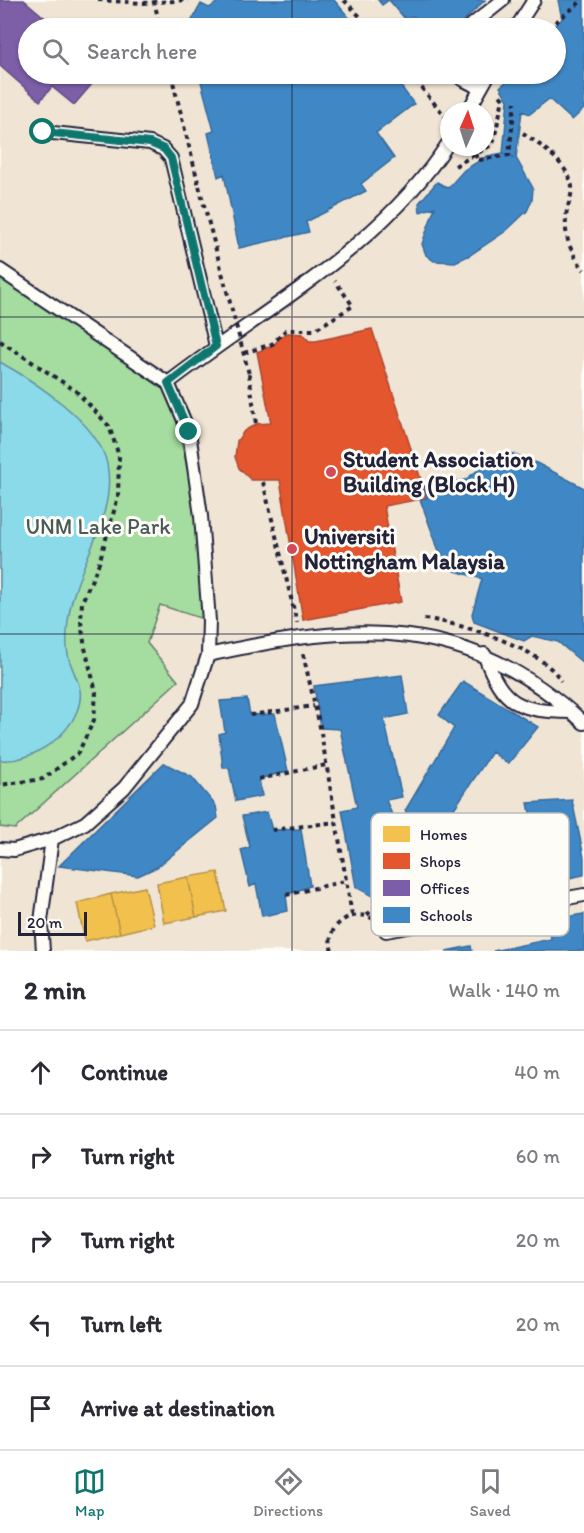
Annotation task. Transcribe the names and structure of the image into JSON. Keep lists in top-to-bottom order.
{
  "parks": ["UNM Lake Park"],
  "places": ["Student Association Building (Block H)", "Universiti Nottingham Malaysia"],
  "legend": [
    "Homes",
    "Shops",
    "Offices",
    "Schools"
  ],
  "scale_bar": "20 m",
  "north": "top",
  "page": {
    "search": "Search here",
    "scale": "20 m",
    "heading": ["2 min", "Walk · 140 m"],
    "list": [
      ["Continue", "40 m"],
      ["Turn right", "60 m"],
      ["Turn right", "20 m"],
      ["Turn left", "20 m"],
      "Arrive at destination"
    ],
    "nav": ["Map", "Directions", "Saved"]
  }
}
